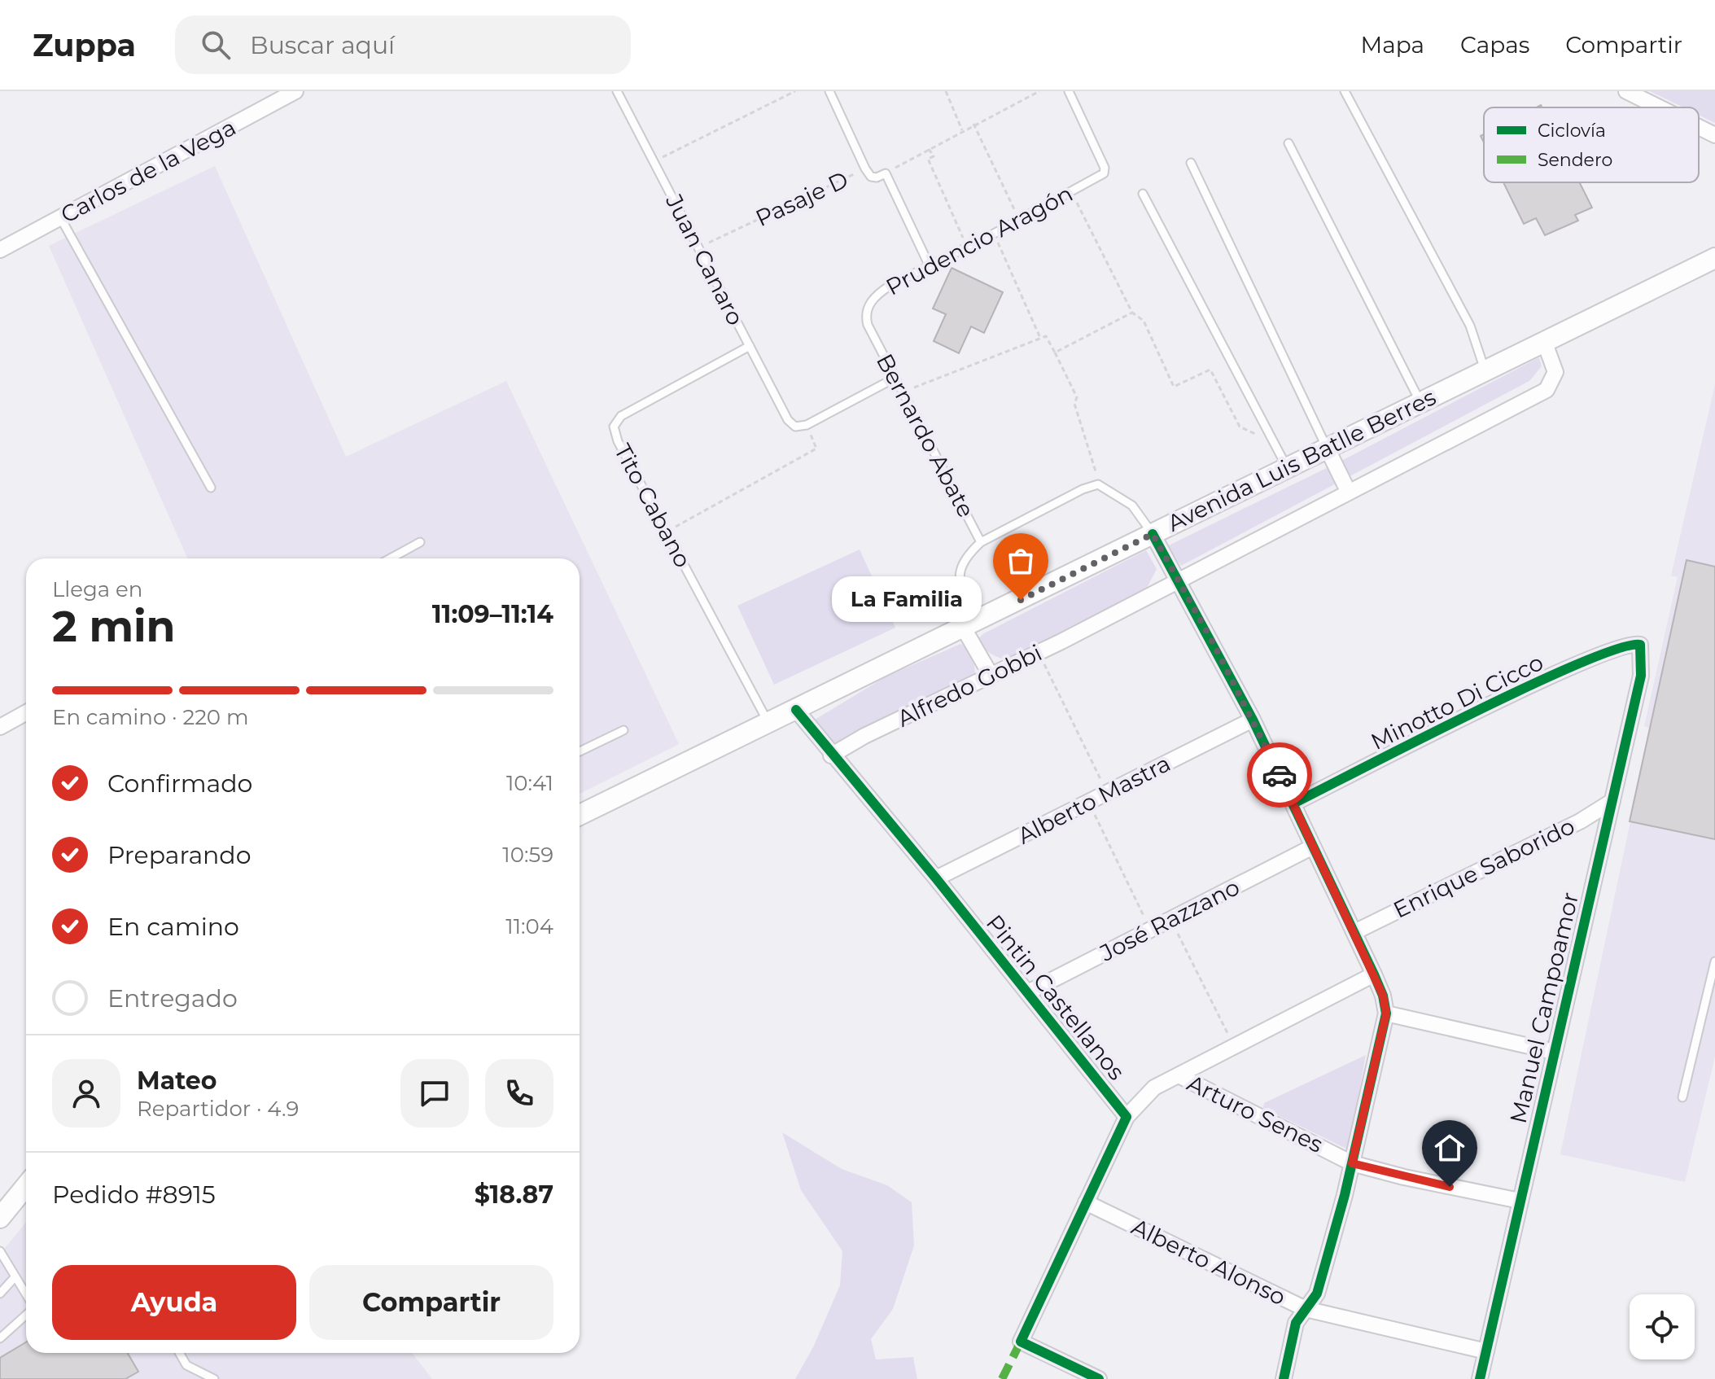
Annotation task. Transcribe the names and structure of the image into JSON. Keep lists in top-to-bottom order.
{
  "streets": {
    "main road": ["Avenida Luis Batlle Berres"],
    "street": [
      "Carlos de la Vega",
      "Alfredo Gobbi",
      "Minotto Di Cicco",
      "Alberto Mastra",
      "Enrique Saborido",
      "José Razzano",
      "Pintin Castellanos",
      "Manuel Campoamor",
      "Arturo Senes",
      "Alberto Alonso"
    ],
    "lane": [
      "Pasaje D",
      "Prudencio Aragón",
      "Juan Canaro",
      "Bernardo Abate",
      "Tito Cabano"
    ]
  },
  "crossings": [
    ["Pasaje D", "Juan Canaro"],
    ["Prudencio Aragón", "Bernardo Abate"],
    ["Juan Canaro", "Tito Cabano"],
    ["Bernardo Abate", "Avenida Luis Batlle Berres"],
    ["Avenida Luis Batlle Berres", "Tito Cabano"],
    ["Avenida Luis Batlle Berres", "Alfredo Gobbi"],
    ["Avenida Luis Batlle Berres", "Pintin Castellanos"],
    ["Alfredo Gobbi", "Pintin Castellanos"],
    ["Minotto Di Cicco", "Manuel Campoamor"],
    ["Alberto Mastra", "Pintin Castellanos"],
    ["Enrique Saborido", "Manuel Campoamor"],
    ["José Razzano", "Pintin Castellanos"],
    ["Manuel Campoamor", "Arturo Senes"],
    ["Manuel Campoamor", "Alberto Alonso"]
  ],
  "places": ["La Familia"],
  "legend": ["Ciclovía", "Sendero"],
  "page": {
    "header": "Zuppa",
    "search": "Buscar aquí",
    "nav": ["Mapa", "Capas", "Compartir"],
    "heading": ["2 min", "Llega en", "11:09–11:14"],
    "panel": [
      "Mateo",
      "Repartidor · 4.9",
      "Pedido #8915",
      "$18.87"
    ],
    "bubble": "La Familia",
    "bar": "En camino · 220 m",
    "list": [
      ["Confirmado", "10:41"],
      ["Preparando", "10:59"],
      ["En camino", "11:04"],
      "Entregado"
    ],
    "buttons": ["Ayuda", "Compartir"]
  }
}
